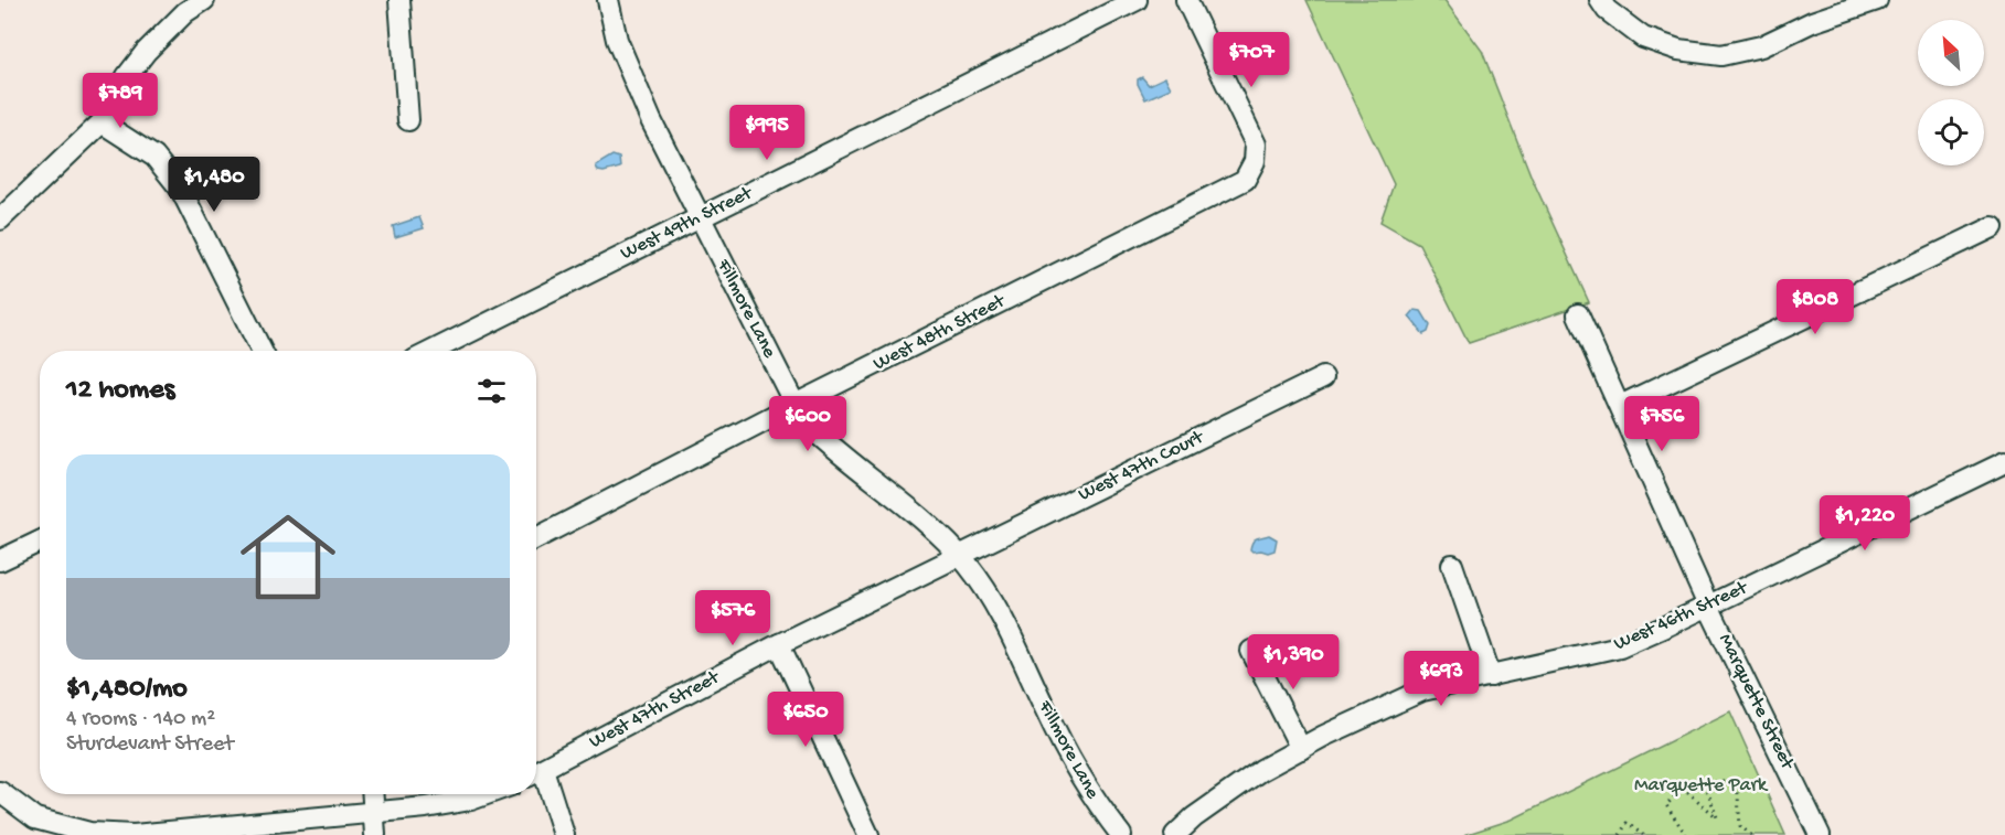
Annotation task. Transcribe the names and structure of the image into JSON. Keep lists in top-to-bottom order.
{
  "streets": {
    "street": [
      "West 49th Street",
      "Fillmore Lane",
      "West 48th Street",
      "West 47th Court",
      "West 46th Street",
      "Marquette Street",
      "West 47th Street"
    ]
  },
  "crossings": [
    ["West 49th Street", "Fillmore Lane"],
    ["Fillmore Lane", "West 48th Street"],
    ["Fillmore Lane", "West 47th Court"],
    ["Fillmore Lane", "West 47th Street"],
    ["West 47th Court", "West 47th Street"],
    ["West 46th Street", "Marquette Street"]
  ],
  "parks": ["Marquette Park"],
  "north": "top left",
  "page": {
    "price": [
      "$707",
      "$789",
      "$995",
      "$1,480",
      "$808",
      "$600",
      "$756",
      "$1,220",
      "$576",
      "$1,390",
      "$693",
      "$650"
    ],
    "heading": "12 homes",
    "list": [
      {
        "name": "$1,480/mo",
        "note": "4 rooms · 140 m² · Sturdevant Street"
      }
    ]
  }
}
